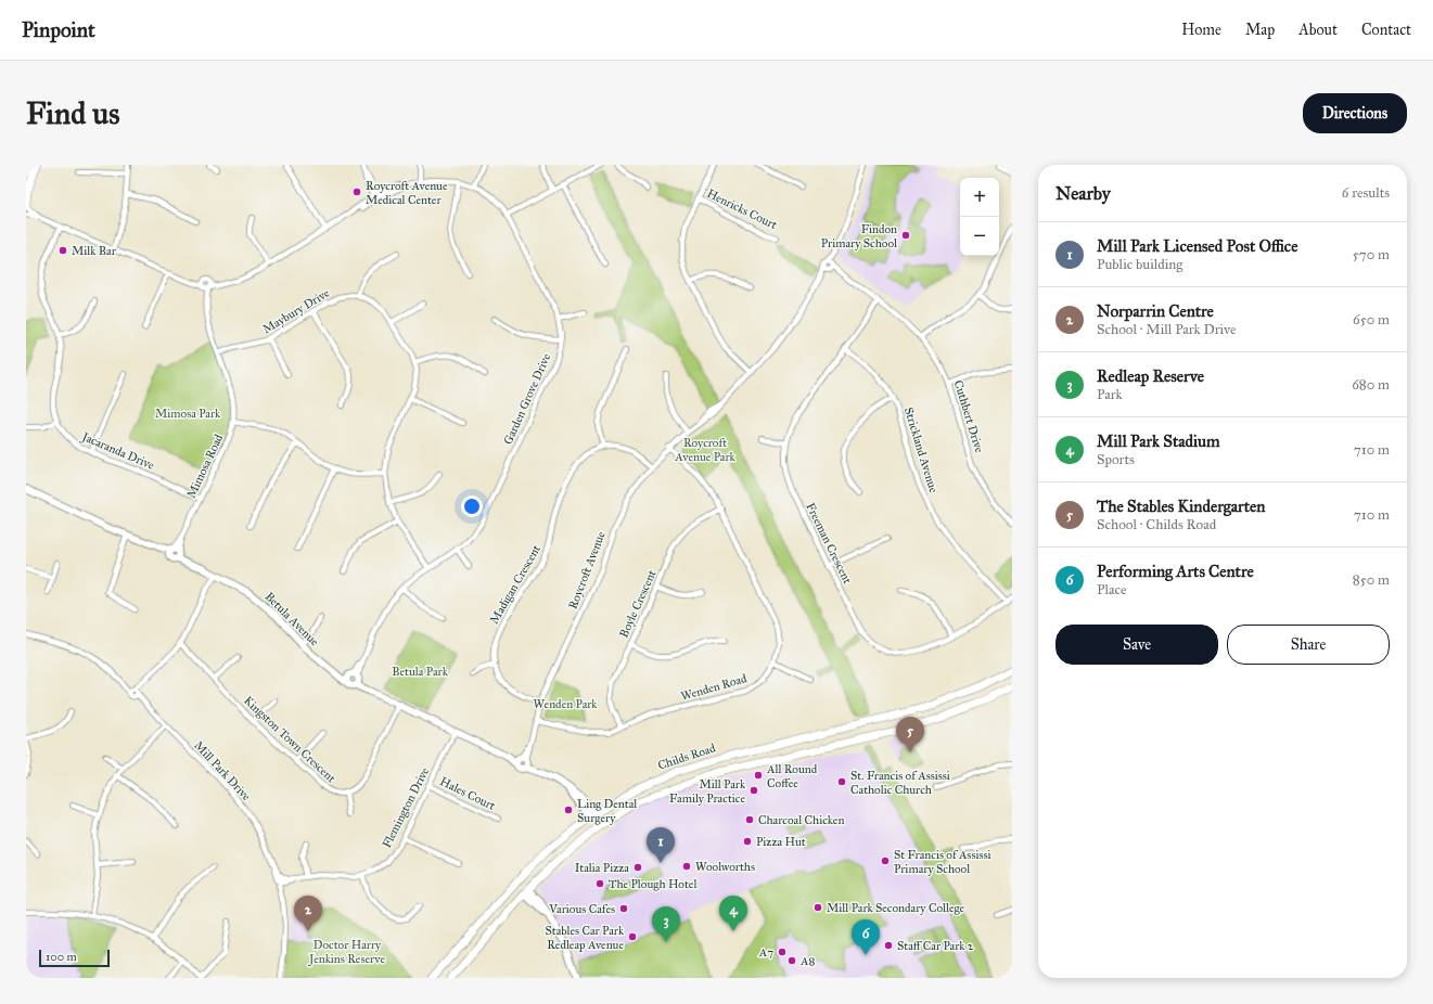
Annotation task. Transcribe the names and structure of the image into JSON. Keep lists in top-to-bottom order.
{
  "streets": {
    "main road": ["Childs Road"],
    "street": [
      "Henricks Court",
      "Maybury Drive",
      "Garden Grove Drive",
      "Cuthbert Drive",
      "Strickland Avenue",
      "Jacaranda Drive",
      "Mimosa Road",
      "Freeman Crescent",
      "Roycroft Avenue",
      "Madigan Crescent",
      "Boyle Crescent",
      "Betula Avenue",
      "Wenden Road",
      "Kingston Town Crescent",
      "Mill Park Drive",
      "Hales Court",
      "Flemington Drive"
    ]
  },
  "crossings": [
    ["Maybury Drive", "Mimosa Road"],
    ["Garden Grove Drive", "Mimosa Road"],
    ["Garden Grove Drive", "Betula Avenue"],
    ["Cuthbert Drive", "Freeman Crescent"],
    ["Cuthbert Drive", "Roycroft Avenue"],
    ["Strickland Avenue", "Freeman Crescent"],
    ["Jacaranda Drive", "Mimosa Road"],
    ["Mimosa Road", "Betula Avenue"],
    ["Roycroft Avenue", "Madigan Crescent"],
    ["Roycroft Avenue", "Betula Avenue"],
    ["Roycroft Avenue", "Wenden Road"],
    ["Boyle Crescent", "Wenden Road"],
    ["Betula Avenue", "Kingston Town Crescent"],
    ["Betula Avenue", "Childs Road"],
    ["Betula Avenue", "Flemington Drive"],
    ["Mill Park Drive", "Flemington Drive"],
    ["Hales Court", "Flemington Drive"]
  ],
  "parks": [
    "Mimosa Park",
    "Roycroft Avenue Park",
    "Betula Park",
    "Wenden Park",
    "Doctor Harry Jenkins Reserve"
  ],
  "places": [
    "Roycroft Avenue Medical Center",
    "Findon Primary School",
    "Milk Bar",
    "All Round Coffee",
    "St. Francis of Assissi Catholic Church",
    "Mill Park Family Practice",
    "Ling Dental Surgery",
    "Charcoal Chicken",
    "Pizza Hut",
    "St Francis of Assissi Primary School",
    "Woolworths",
    "Italia Pizza",
    "The Plough Hotel",
    "Mill Park Secondary College",
    "Various Cafes",
    "Stables Car Park Redleap Avenue",
    "Staff Car Park 2",
    "A7",
    "A8"
  ],
  "scale_bar": "100 m",
  "page": {
    "header": "Pinpoint",
    "nav": [
      "Home",
      "Map",
      "About",
      "Contact"
    ],
    "buttons": [
      "Directions",
      ["Save", "Share"]
    ],
    "title": "Find us",
    "heading": ["Nearby", "6 results"],
    "map_buttons": ["+", "−"],
    "list": [
      {
        "mark": "1",
        "name": "Mill Park Licensed Post Office",
        "note": "Public building",
        "value": "570 m"
      },
      {
        "mark": "2",
        "name": "Norparrin Centre",
        "note": "School · Mill Park Drive",
        "value": "650 m"
      },
      {
        "mark": "3",
        "name": "Redleap Reserve",
        "note": "Park",
        "value": "680 m"
      },
      {
        "mark": "4",
        "name": "Mill Park Stadium",
        "note": "Sports",
        "value": "710 m"
      },
      {
        "mark": "5",
        "name": "The Stables Kindergarten",
        "note": "School · Childs Road",
        "value": "710 m"
      },
      {
        "mark": "6",
        "name": "Performing Arts Centre",
        "note": "Place",
        "value": "850 m"
      }
    ],
    "pins": [
      "5",
      "1",
      "2",
      "4",
      "3",
      "6"
    ],
    "scale": "100 m"
  }
}
